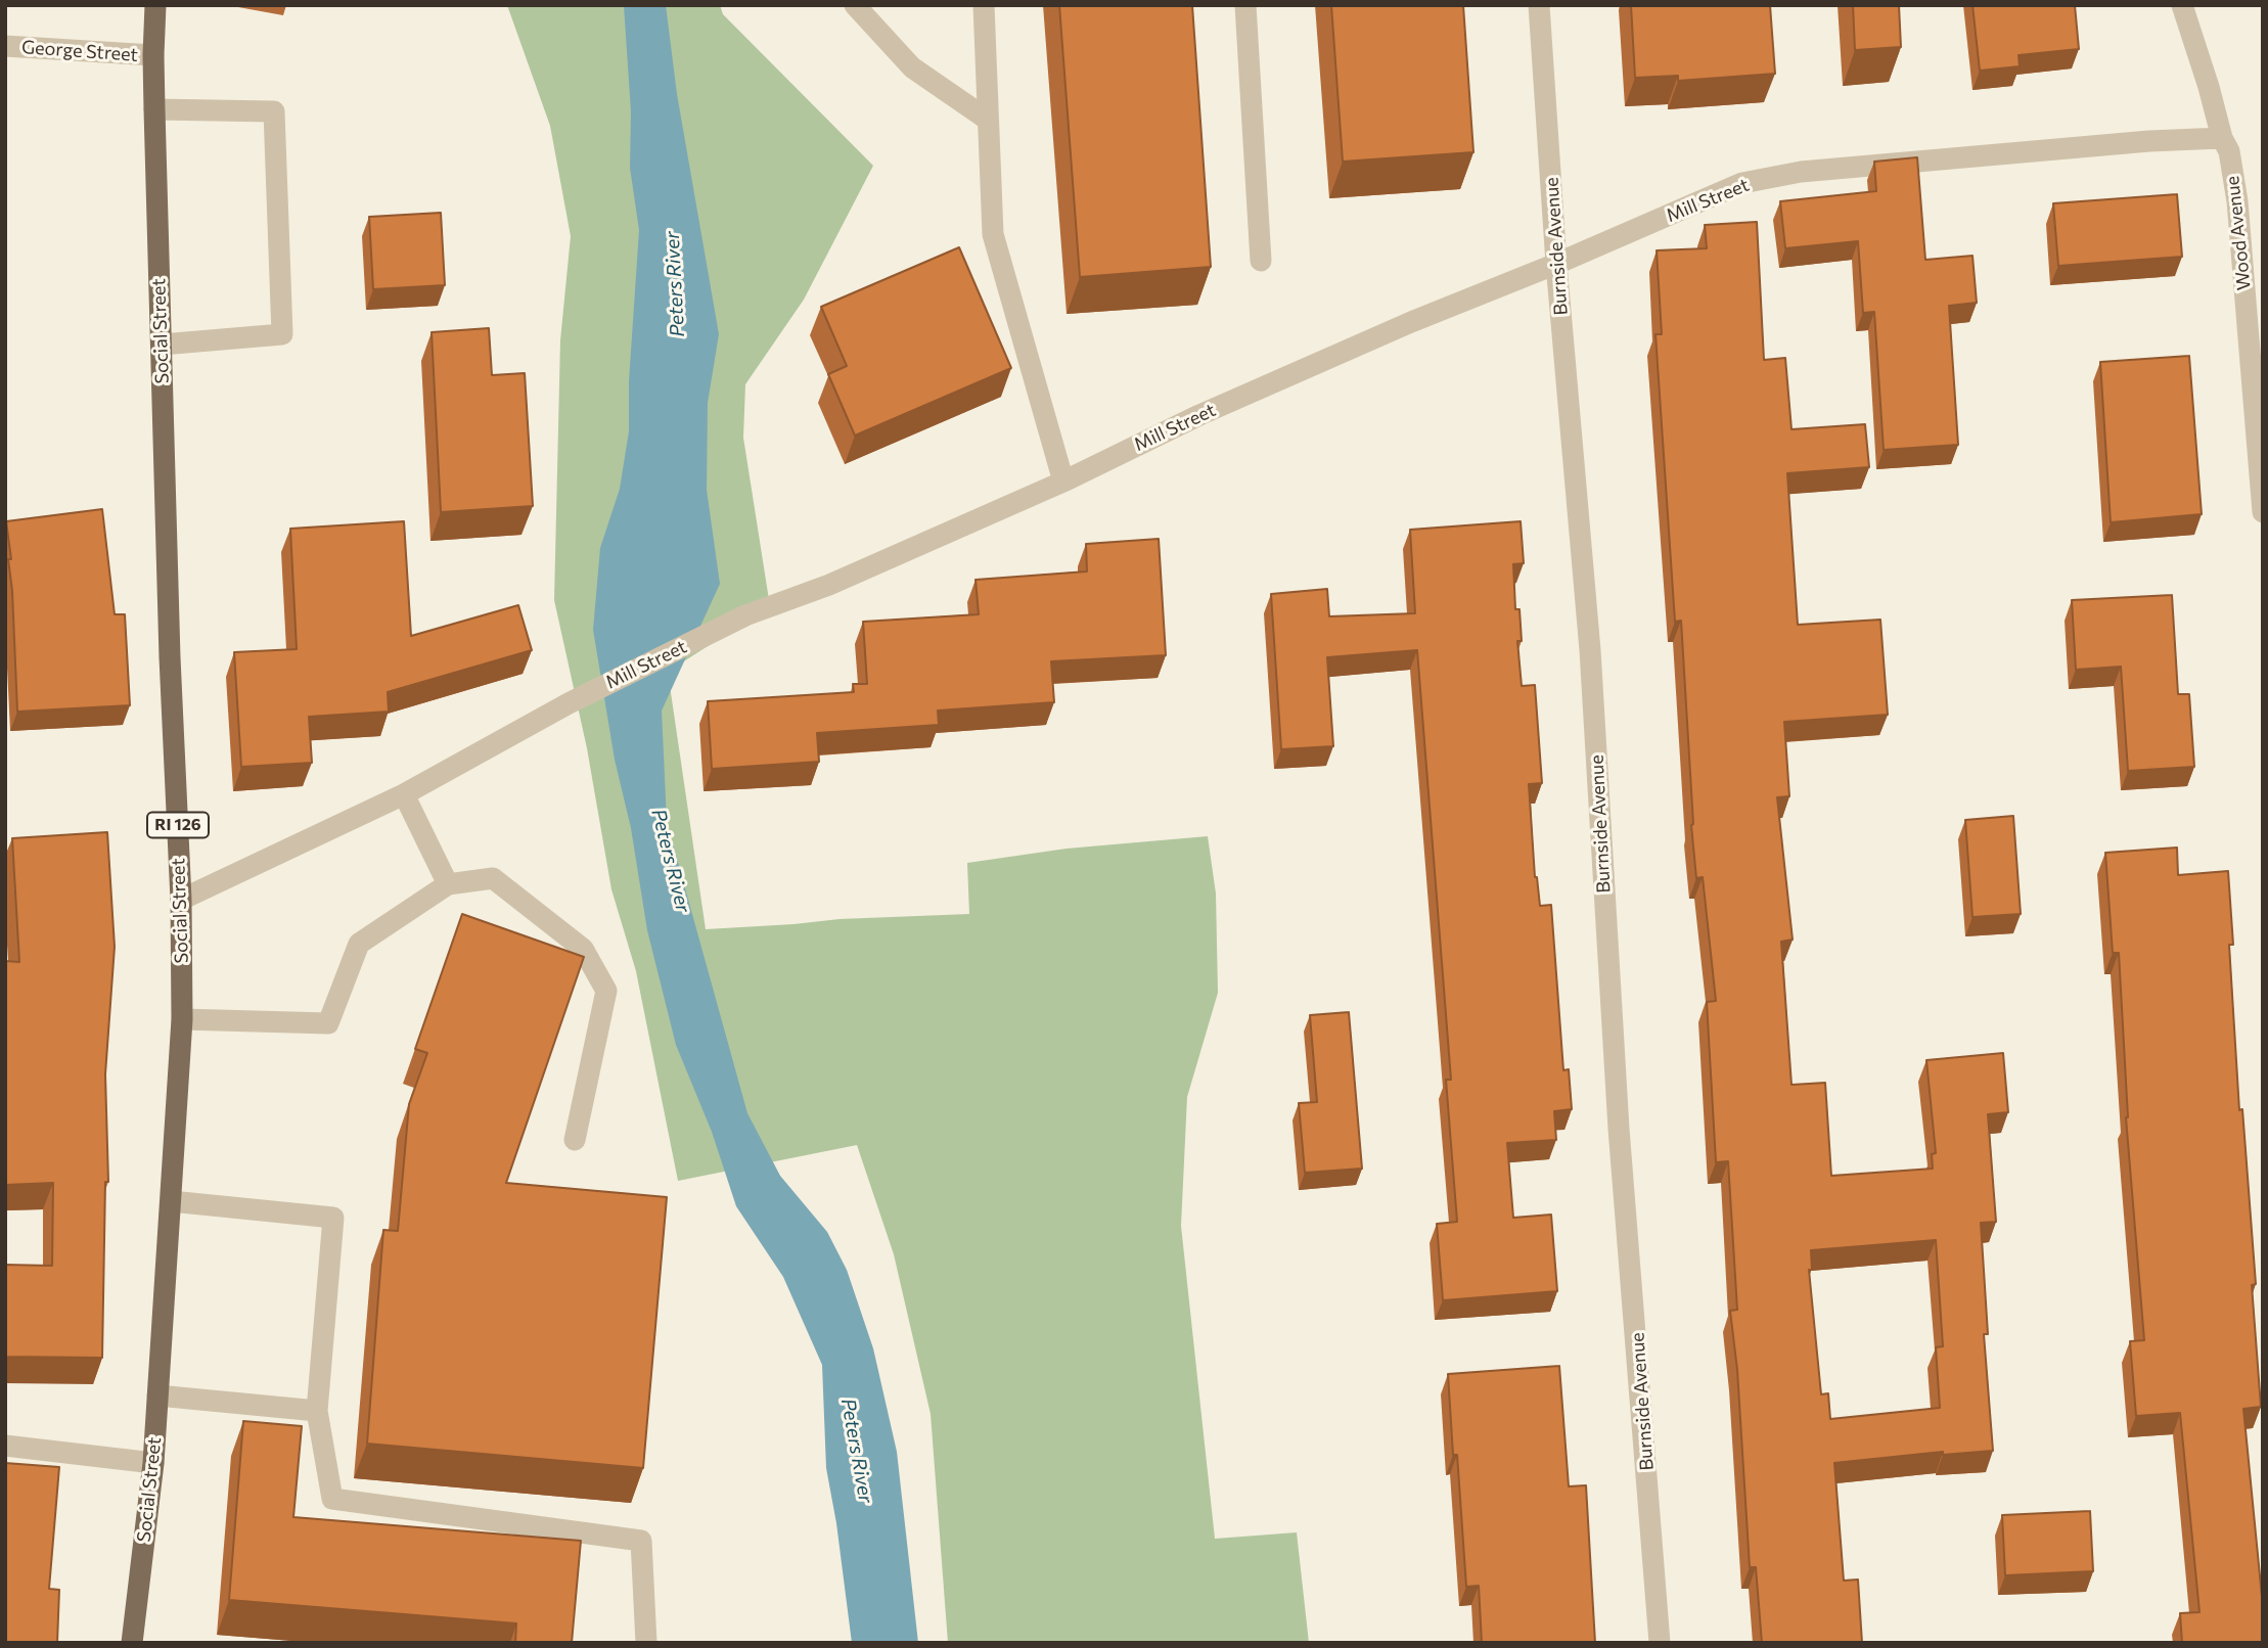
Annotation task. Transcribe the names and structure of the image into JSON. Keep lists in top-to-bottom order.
{
  "streets": {
    "main road": ["Social Street", "RI 126"],
    "street": [
      "George Street",
      "Mill Street",
      "Wood Avenue",
      "Burnside Avenue"
    ]
  },
  "crossings": [
    ["George Street", "Social Street"],
    ["Mill Street", "Wood Avenue"],
    ["Mill Street", "Burnside Avenue"],
    ["Mill Street", "Social Street"]
  ],
  "water": ["Peters River"]
}
